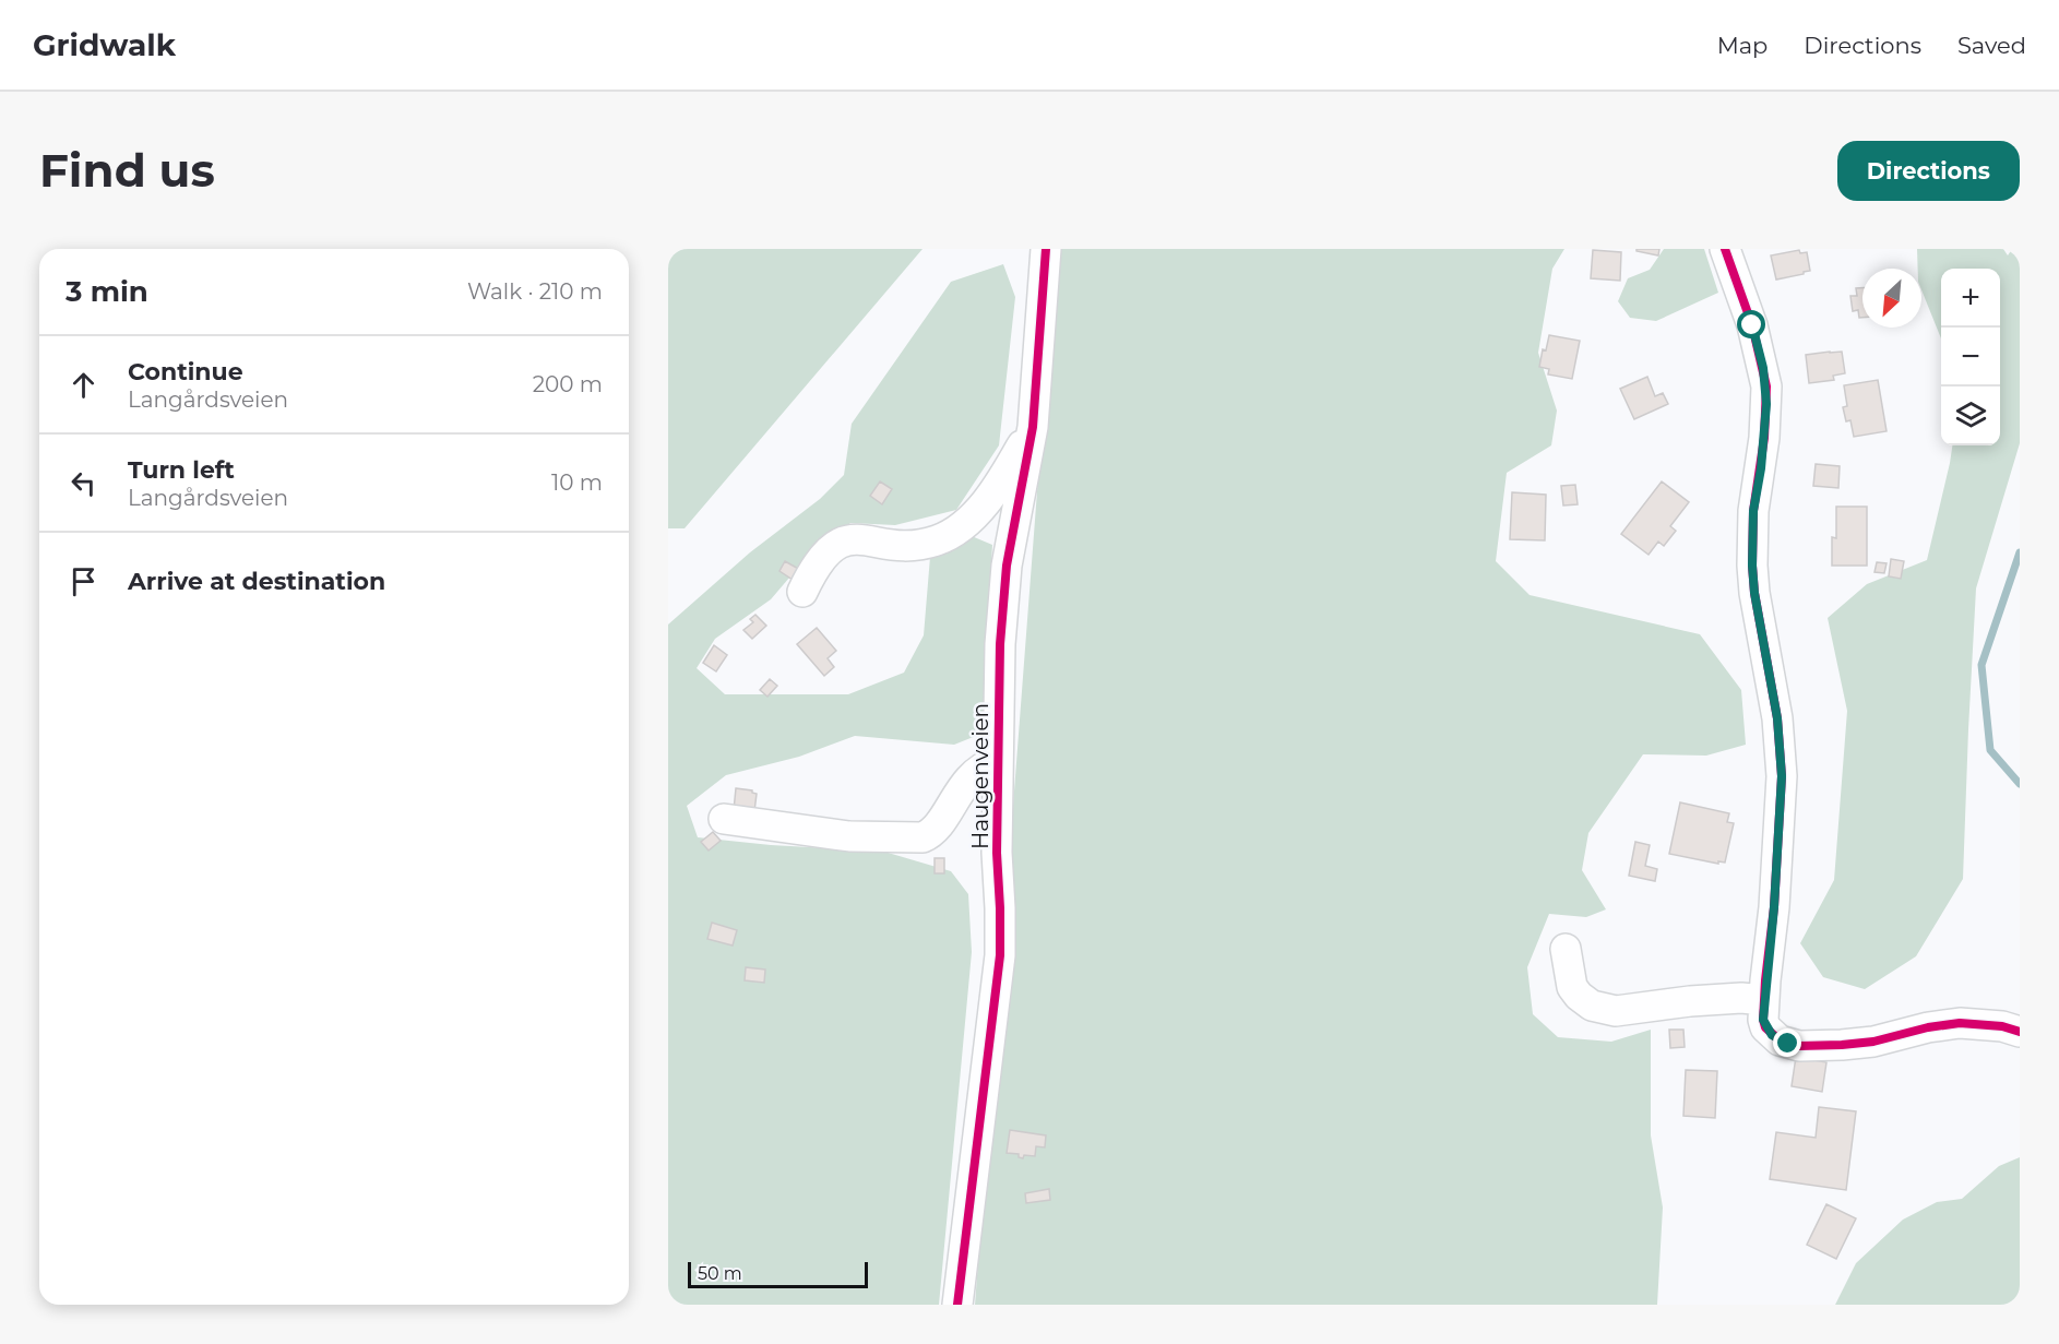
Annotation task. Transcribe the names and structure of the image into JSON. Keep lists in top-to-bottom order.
{
  "streets": {
    "street": ["Haugenveien"]
  },
  "scale_bar": "50 m",
  "north": "bottom left",
  "page": {
    "header": "Gridwalk",
    "nav": ["Map", "Directions", "Saved"],
    "buttons": "Directions",
    "title": "Find us",
    "heading": ["3 min", "Walk · 210 m"],
    "map_buttons": ["+", "−"],
    "list": [
      ["Continue", "Langårdsveien", "200 m"],
      ["Turn left", "Langårdsveien", "10 m"],
      "Arrive at destination"
    ],
    "scale": "50 m"
  }
}
